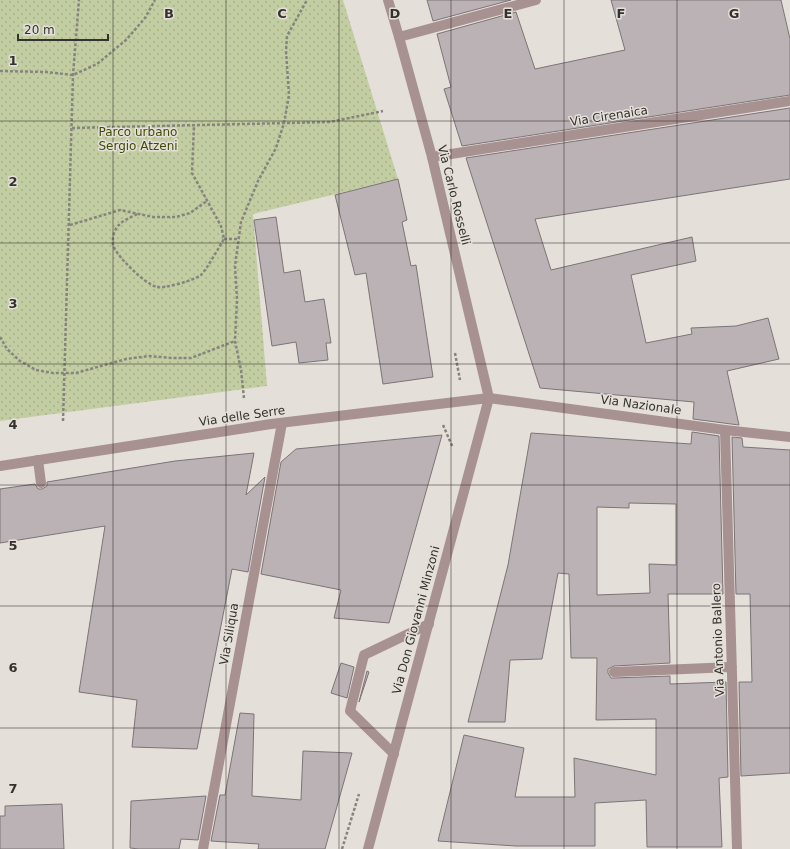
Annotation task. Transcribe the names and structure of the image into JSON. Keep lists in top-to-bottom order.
{
  "streets": {
    "street": [
      "Via Cirenaica",
      "Via Carlo Rosselli",
      "Via Nazionale",
      "Via delle Serre",
      "Via Don Giovanni Minzoni",
      "Via Siliqua",
      "Via Antonio Ballero"
    ]
  },
  "crossings": [
    ["Via Cirenaica", "Via Carlo Rosselli"],
    ["Via Carlo Rosselli", "Via Nazionale"],
    ["Via Carlo Rosselli", "Via delle Serre"],
    ["Via Carlo Rosselli", "Via Don Giovanni Minzoni"],
    ["Via Nazionale", "Via delle Serre"],
    ["Via Nazionale", "Via Don Giovanni Minzoni"],
    ["Via Nazionale", "Via Antonio Ballero"],
    ["Via delle Serre", "Via Don Giovanni Minzoni"],
    ["Via delle Serre", "Via Siliqua"]
  ],
  "parks": ["Parco urbano Sergio Atzeni"],
  "scale_bar": "20 m",
  "grid": {
    "columns": [
      "B",
      "C",
      "D",
      "E",
      "F",
      "G"
    ],
    "rows": [
      "1",
      "2",
      "3",
      "4",
      "5",
      "6",
      "7"
    ]
  }
}
